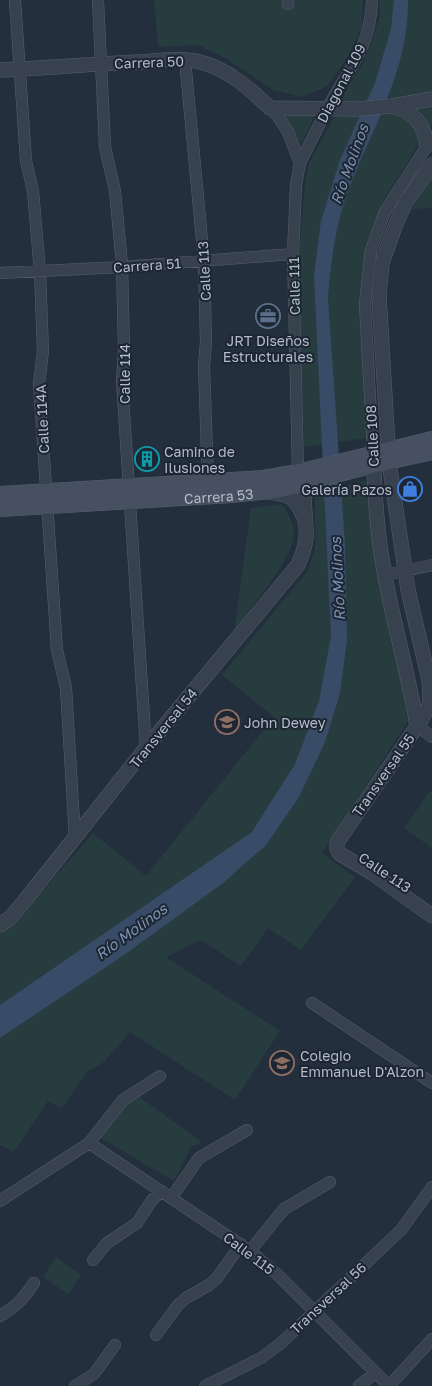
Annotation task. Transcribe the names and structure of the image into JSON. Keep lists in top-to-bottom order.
{
  "streets": {
    "main road": ["Carrera 53"],
    "street": [
      "Carrera 50",
      "Diagonal 109",
      "Carrera 51",
      "Calle 113",
      "Calle 111",
      "Calle 114",
      "Calle 114A",
      "Calle 108",
      "Transversal 54",
      "Transversal 55",
      "Calle 115",
      "Transversal 56"
    ]
  },
  "crossings": [
    ["Carrera 50", "Calle 113"],
    ["Carrera 50", "Calle 114"],
    ["Carrera 50", "Calle 114A"],
    ["Diagonal 109", "Calle 111"],
    ["Carrera 51", "Calle 113"],
    ["Carrera 51", "Calle 111"],
    ["Carrera 51", "Calle 114"],
    ["Carrera 51", "Calle 114A"],
    ["Calle 113", "Carrera 53"],
    ["Calle 113", "Transversal 55"],
    ["Calle 111", "Carrera 53"],
    ["Calle 114", "Carrera 53"],
    ["Calle 114", "Transversal 54"],
    ["Calle 114A", "Carrera 53"],
    ["Calle 114A", "Transversal 54"],
    ["Calle 108", "Carrera 53"],
    ["Calle 108", "Transversal 55"],
    ["Carrera 53", "Transversal 54"],
    ["Calle 115", "Transversal 56"]
  ],
  "water": ["Río Molinos"],
  "places": {
    "office": ["JRT Diseños Estructurales"],
    "building": ["Camino de Ilusiones"],
    "shop": ["Galería Pazos"],
    "school or university": ["John Dewey", "Colegio Emmanuel D'Alzon"]
  }
}
